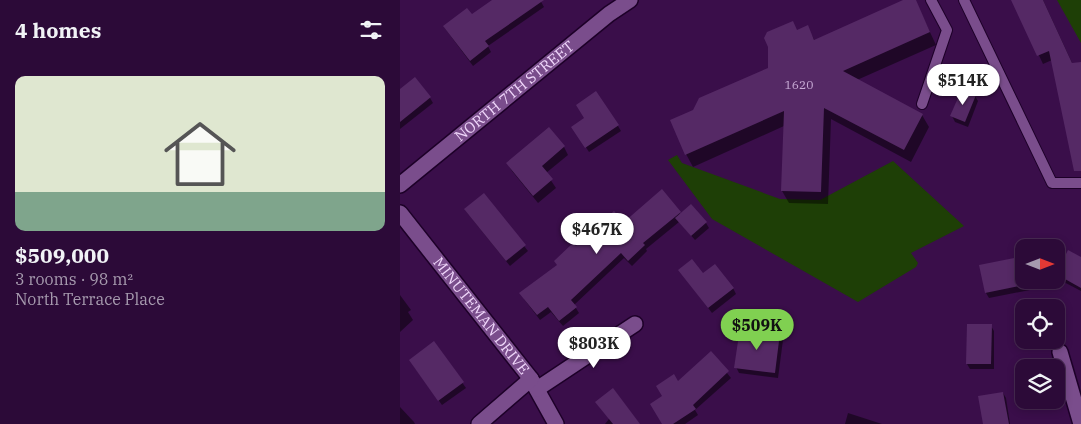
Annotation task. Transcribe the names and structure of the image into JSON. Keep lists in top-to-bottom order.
{
  "streets": {
    "street": ["NORTH 7TH STREET", "MINUTEMAN DRIVE"]
  },
  "house_numbers": ["1620"],
  "north": "right",
  "page": {
    "heading": "4 homes",
    "list": [
      {
        "name": "$509,000",
        "note": "3 rooms · 98 m² · North Terrace Place"
      }
    ],
    "price": [
      "$514K",
      "$467K",
      "$509K",
      "$803K"
    ]
  }
}
